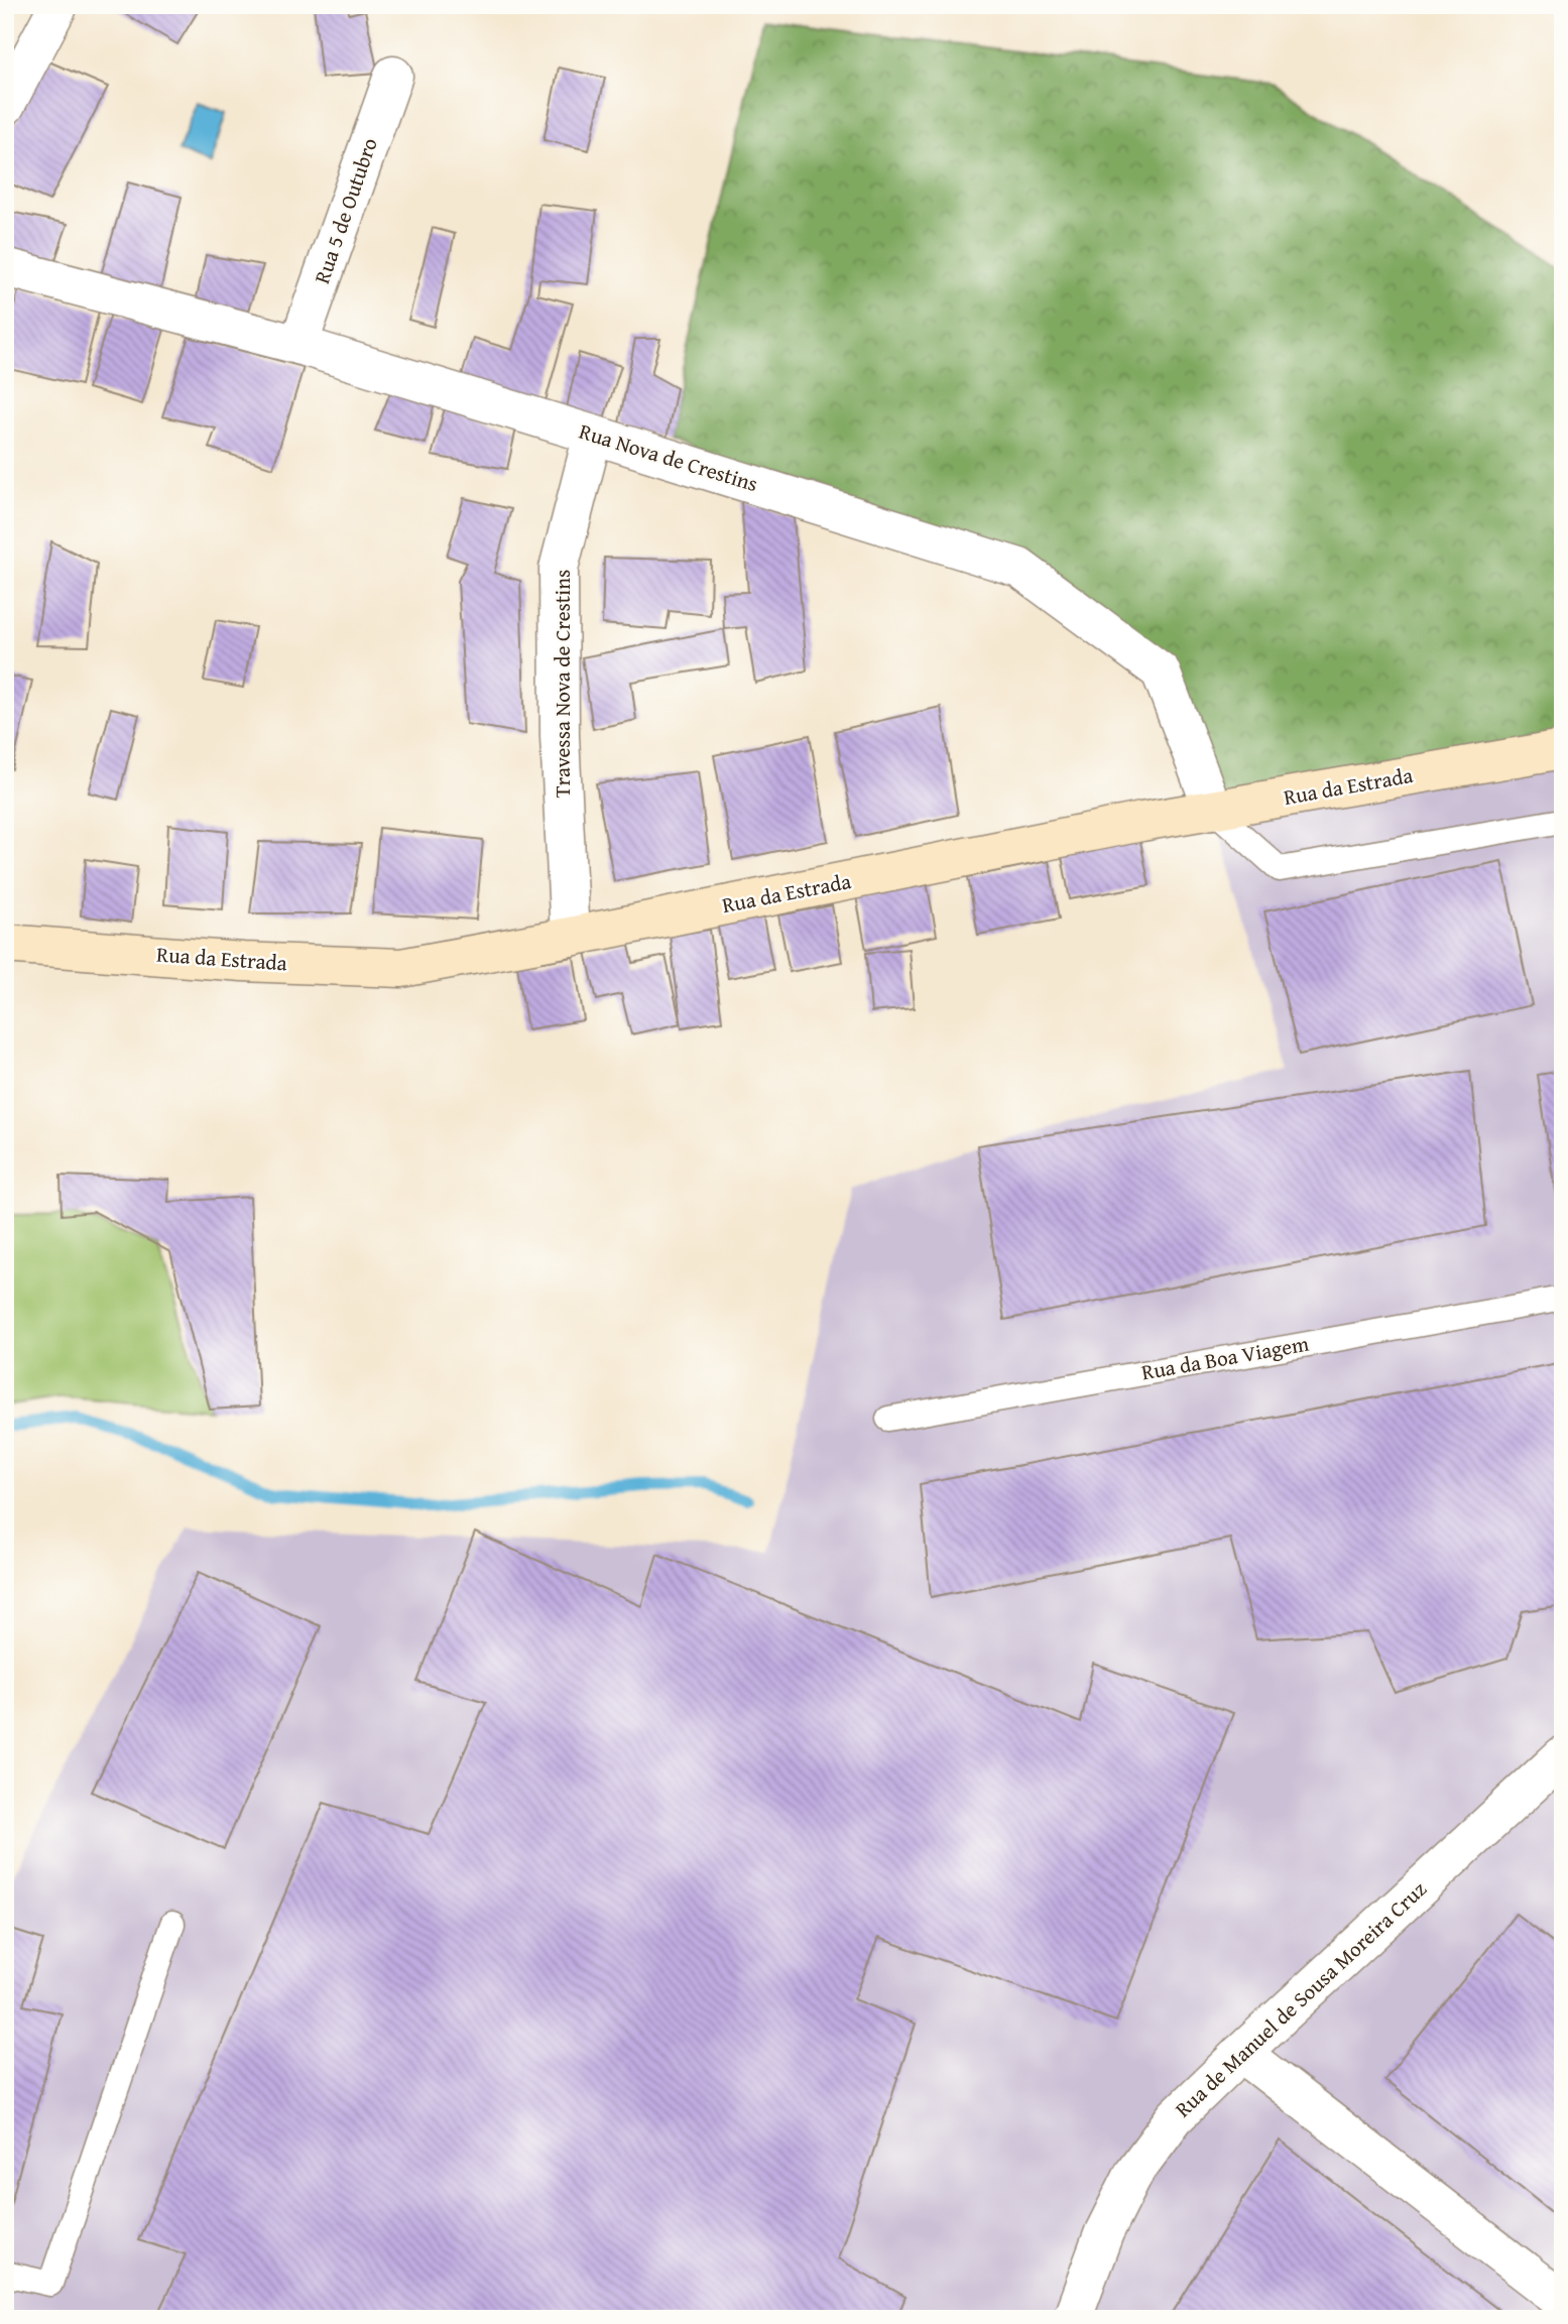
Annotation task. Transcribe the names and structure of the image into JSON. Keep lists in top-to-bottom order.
{
  "streets": {
    "street": [
      "Rua 5 de Outubro",
      "Rua Nova de Crestins",
      "Travessa Nova de Crestins",
      "Rua da Estrada",
      "Rua de Manuel de Sousa Moreira Cruz"
    ],
    "lane": ["Rua da Boa Viagem"]
  },
  "crossings": [
    ["Rua 5 de Outubro", "Rua Nova de Crestins"],
    ["Rua Nova de Crestins", "Travessa Nova de Crestins"],
    ["Rua Nova de Crestins", "Rua da Estrada"],
    ["Travessa Nova de Crestins", "Rua da Estrada"]
  ]
}
